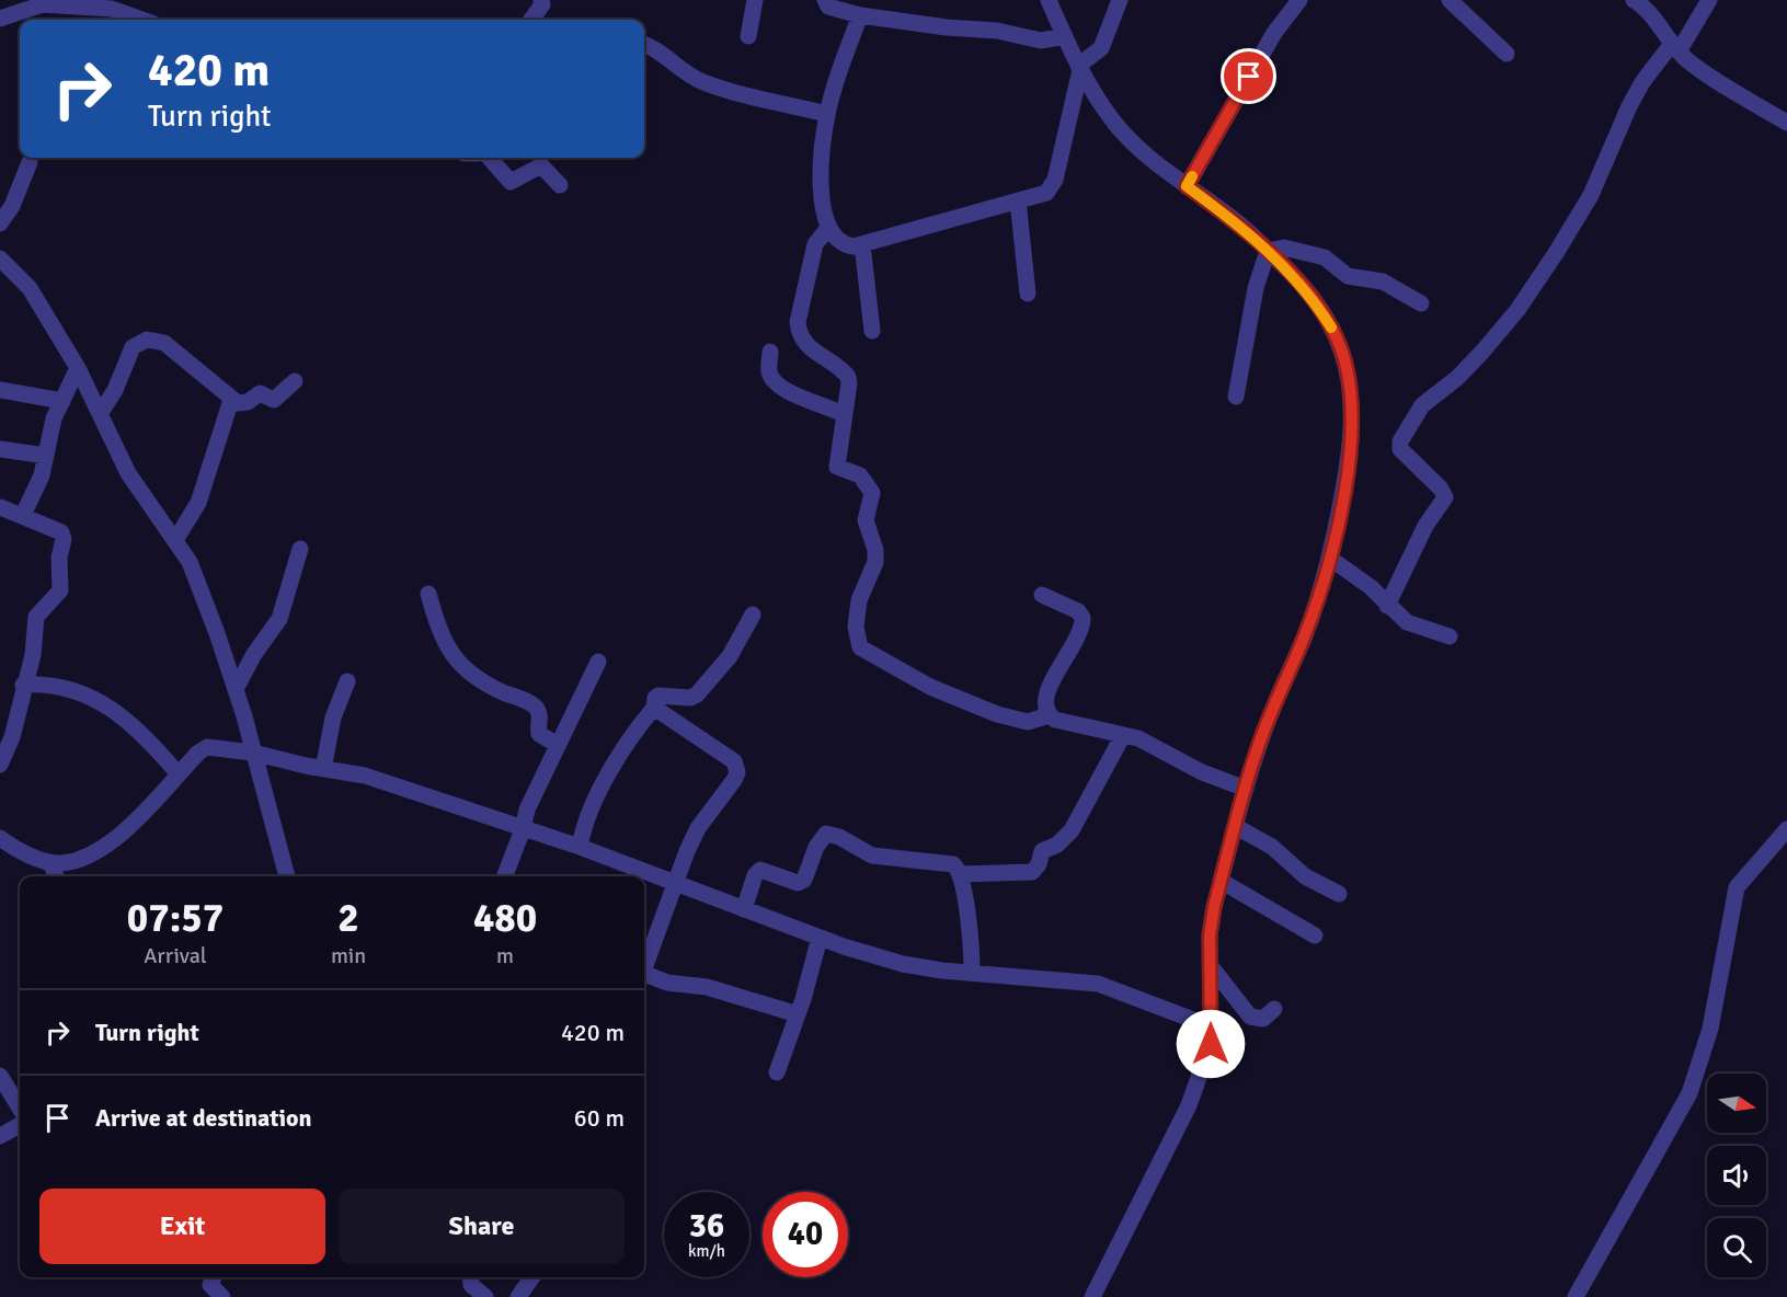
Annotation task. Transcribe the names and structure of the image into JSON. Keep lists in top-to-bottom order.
{
  "north": "right",
  "page": {
    "turn": ["420 m", "Turn right"],
    "eta": [
      "07:57",
      "Arrival",
      "2",
      "min",
      "480",
      "m"
    ],
    "list": [
      {
        "name": "Turn right",
        "value": "420 m"
      },
      {
        "name": "Arrive at destination",
        "value": "60 m"
      }
    ],
    "buttons": ["Exit", "Share"],
    "speed": "36 km/h",
    "limit": "40"
  }
}
